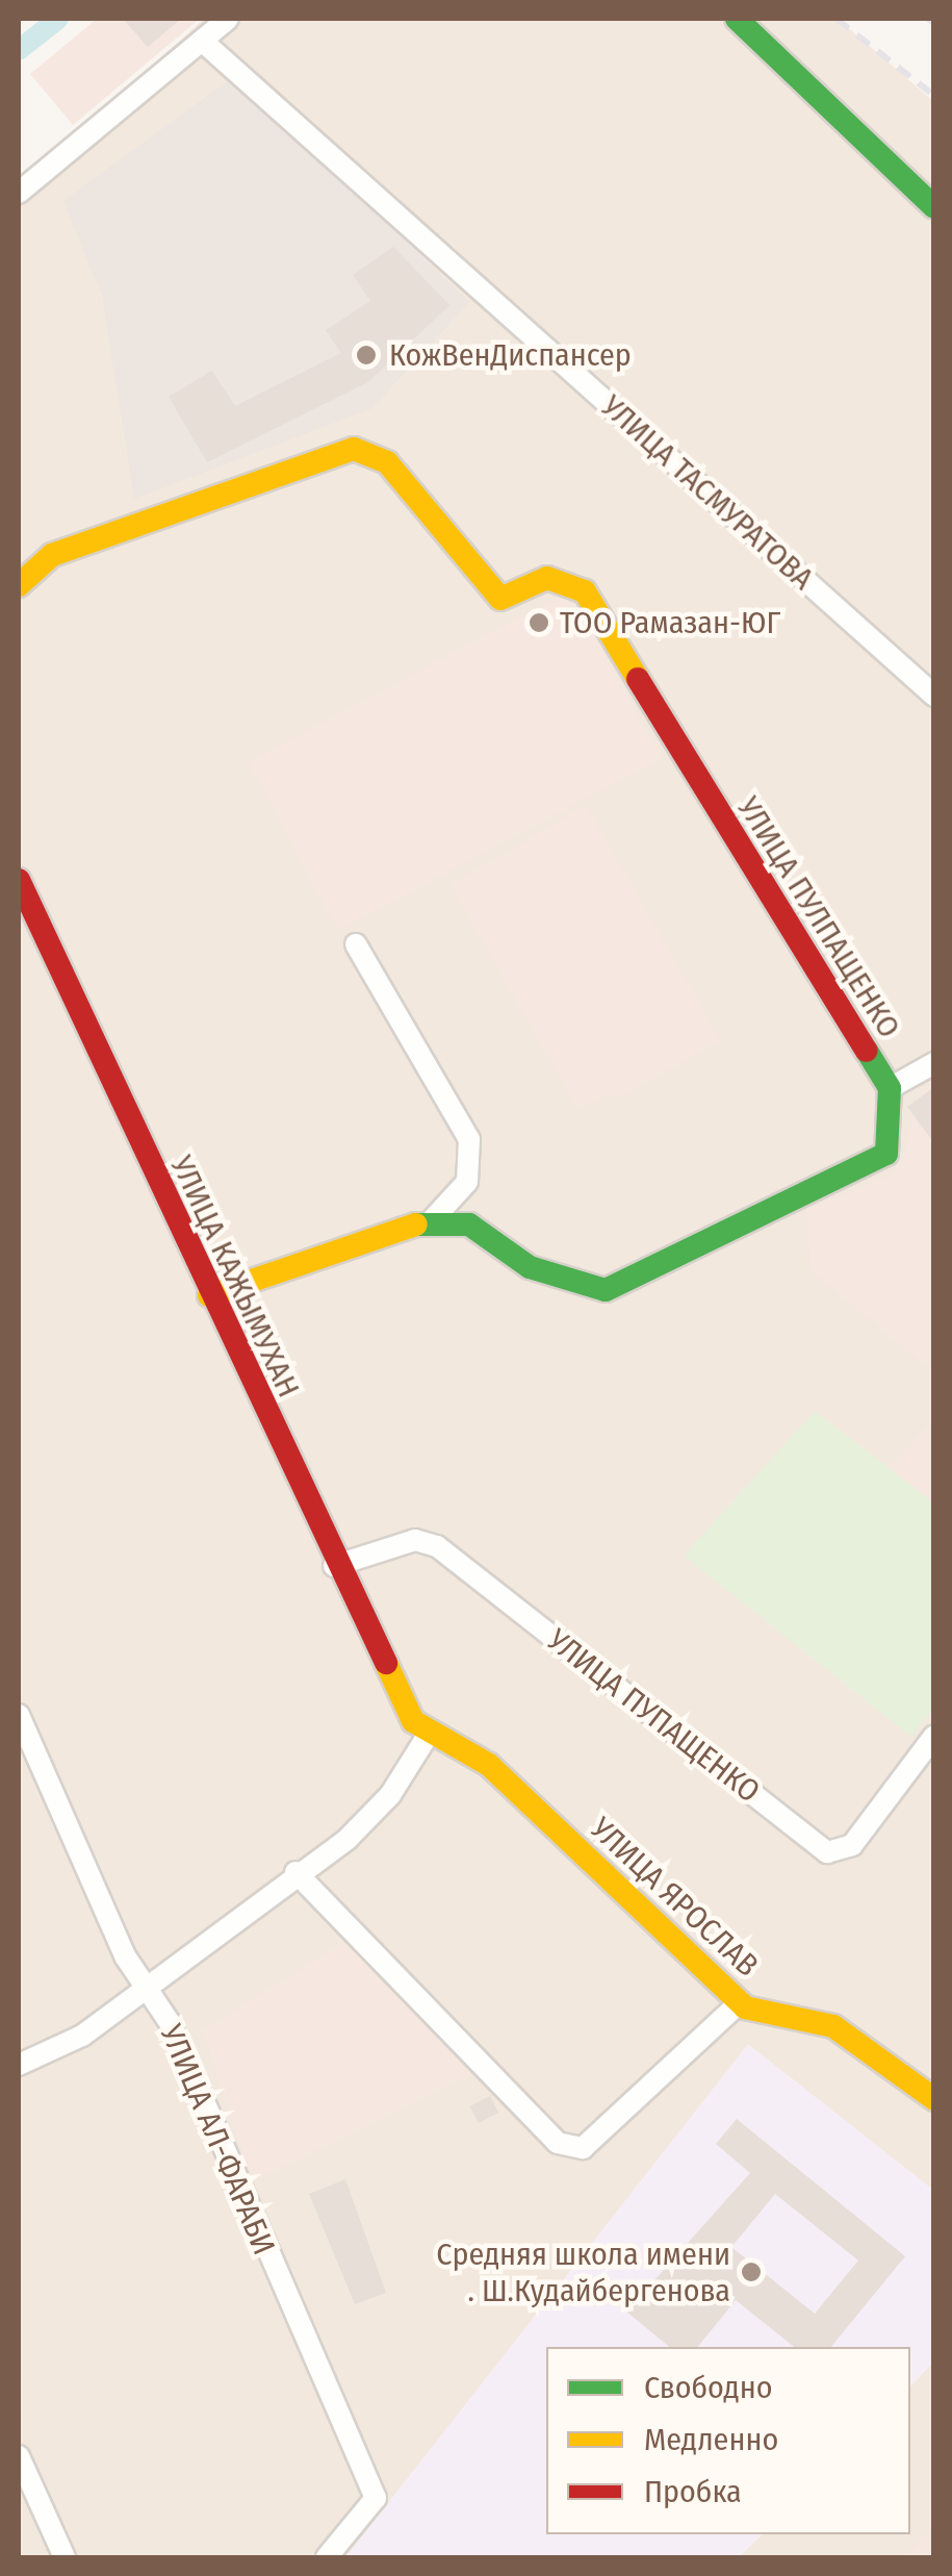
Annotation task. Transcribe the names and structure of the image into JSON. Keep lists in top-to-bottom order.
{
  "streets": {
    "street": [
      "УЛИЦА ТАСМУРАТОВА",
      "УЛИЦА ПУЛПАЩЕНКО",
      "УЛИЦА КАЖЫМУХАН",
      "УЛИЦА ПУПАЩЕНКО",
      "УЛИЦА ЯРОСЛАВ",
      "УЛИЦА АЛ-ФАРАБИ"
    ]
  },
  "crossings": [
    ["УЛИЦА КАЖЫМУХАН", "УЛИЦА ПУПАЩЕНКО"],
    ["УЛИЦА КАЖЫМУХАН", "УЛИЦА ЯРОСЛАВ"]
  ],
  "places": ["КожВенДиспансер", "ТОО Рамазан-ЮГ", "Средняя школа имени . Ш.Кудайбергенова"],
  "legend": ["Свободно", "Медленно", "Пробка"]
}
